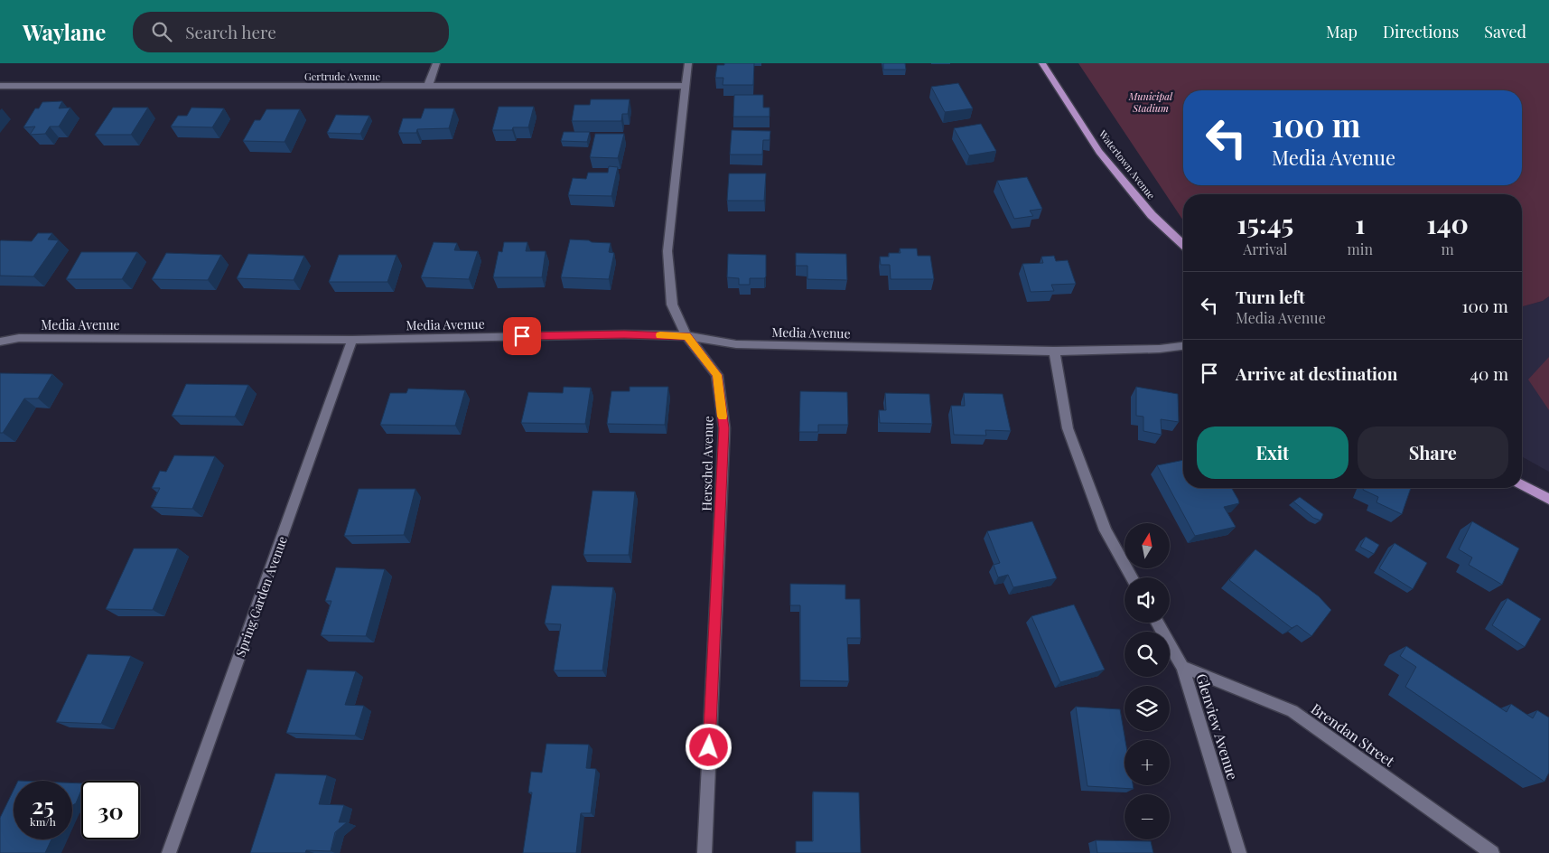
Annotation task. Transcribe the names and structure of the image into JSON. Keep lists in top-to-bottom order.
{
  "streets": {
    "main road": ["Watertown Avenue"],
    "street": [
      "Gertrude Avenue",
      "Media Avenue",
      "Herschel Avenue",
      "Spring Garden Avenue",
      "Glenview Avenue",
      "Brendan Street"
    ]
  },
  "crossings": [
    ["Gertrude Avenue", "Herschel Avenue"],
    ["Media Avenue", "Herschel Avenue"],
    ["Media Avenue", "Spring Garden Avenue"],
    ["Glenview Avenue", "Brendan Street"]
  ],
  "parks": ["Municipal Stadium"],
  "north": "top",
  "page": {
    "header": "Waylane",
    "search": "Search here",
    "nav": ["Map", "Directions", "Saved"],
    "turn": ["100 m", "Media Avenue"],
    "eta": [
      "15:45",
      "Arrival",
      "1",
      "min",
      "140",
      "m"
    ],
    "list": [
      {
        "name": "Turn left",
        "note": "Media Avenue",
        "value": "100 m"
      },
      {
        "name": "Arrive at destination",
        "value": "40 m"
      }
    ],
    "buttons": ["Exit", "Share"],
    "map_buttons": ["+", "−"],
    "speed": "25 km/h",
    "limit": "30"
  }
}
